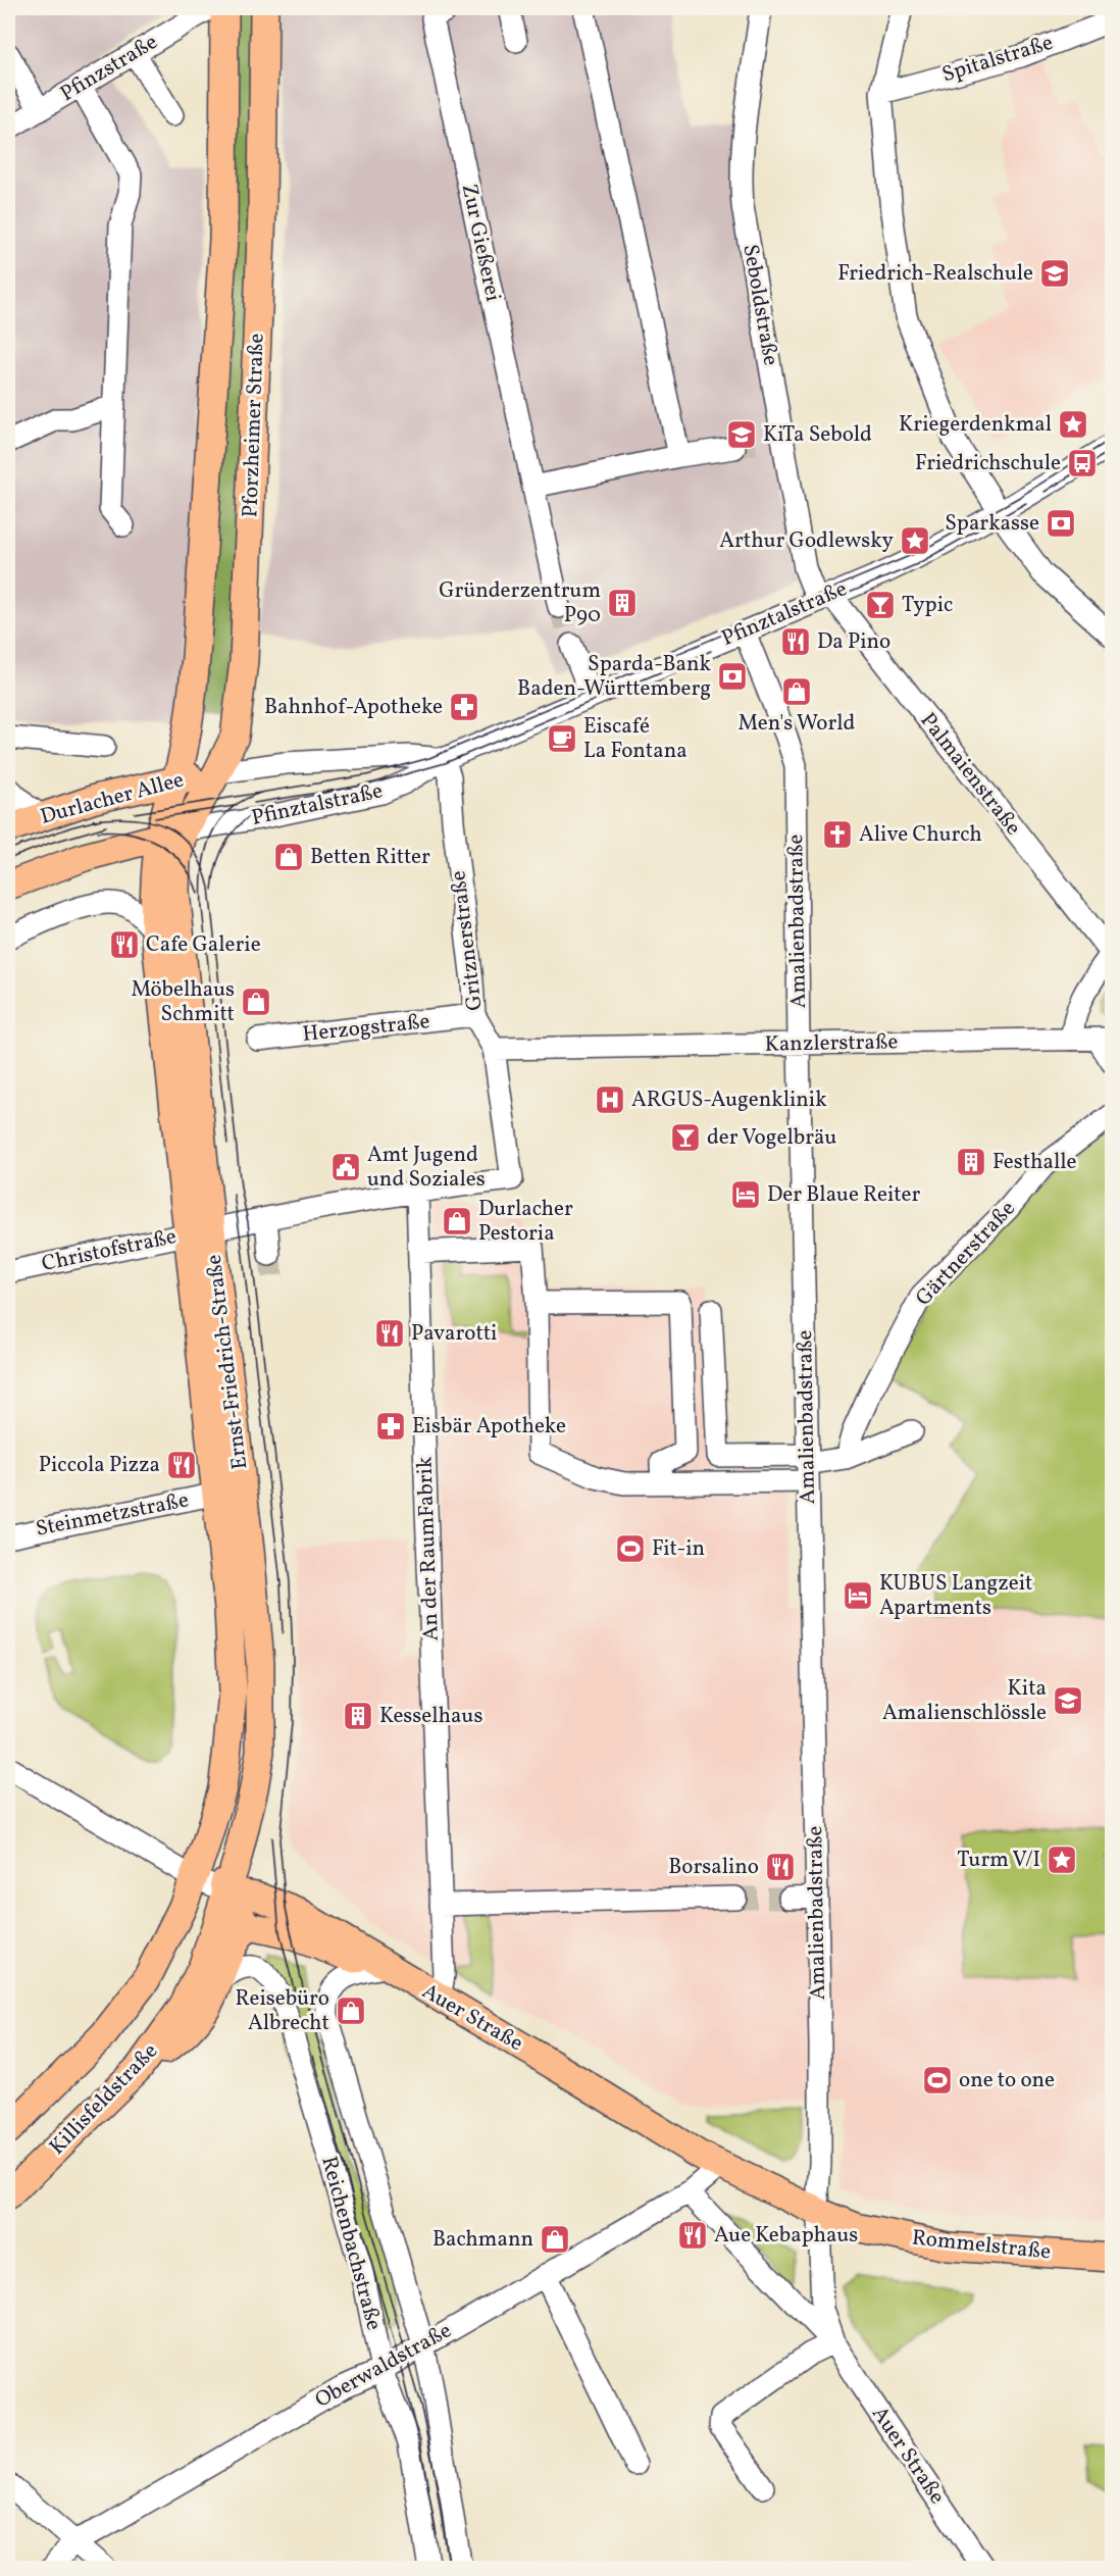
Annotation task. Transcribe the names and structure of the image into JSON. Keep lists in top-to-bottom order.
{
  "streets": {
    "main road": [
      "Pforzheimer Straße",
      "Durlacher Allee",
      "Ernst-Friedrich-Straße",
      "Auer Straße",
      "Killisfeldstraße",
      "Rommelstraße"
    ],
    "street": [
      "Spitalstraße",
      "Pfinzstraße",
      "Zur Gießerei",
      "Seboldstraße",
      "Pfinztalstraße",
      "Palmaienstraße",
      "Amalienbadstraße",
      "Gritznerstraße",
      "Herzogstraße",
      "Kanzlerstraße",
      "Christofstraße",
      "Gärtnerstraße",
      "Steinmetzstraße",
      "An der RaumFabrik",
      "Reichenbachstraße",
      "Oberwaldstraße"
    ]
  },
  "crossings": [
    ["Seboldstraße", "Pfinztalstraße"],
    ["Seboldstraße", "Palmaienstraße"],
    ["Pforzheimer Straße", "Pfinztalstraße"],
    ["Pforzheimer Straße", "Durlacher Allee"],
    ["Pforzheimer Straße", "Ernst-Friedrich-Straße"],
    ["Pfinztalstraße", "Palmaienstraße"],
    ["Pfinztalstraße", "Durlacher Allee"],
    ["Pfinztalstraße", "Amalienbadstraße"],
    ["Pfinztalstraße", "Gritznerstraße"],
    ["Pfinztalstraße", "Ernst-Friedrich-Straße"],
    ["Amalienbadstraße", "Kanzlerstraße"],
    ["Amalienbadstraße", "Auer Straße"],
    ["Amalienbadstraße", "Rommelstraße"],
    ["Gritznerstraße", "Herzogstraße"],
    ["Gritznerstraße", "Kanzlerstraße"],
    ["Gritznerstraße", "Christofstraße"],
    ["Gritznerstraße", "Ernst-Friedrich-Straße"],
    ["Gritznerstraße", "An der RaumFabrik"],
    ["Christofstraße", "Ernst-Friedrich-Straße"],
    ["Ernst-Friedrich-Straße", "Steinmetzstraße"],
    ["Ernst-Friedrich-Straße", "Auer Straße"],
    ["Ernst-Friedrich-Straße", "Killisfeldstraße"],
    ["An der RaumFabrik", "Auer Straße"],
    ["Auer Straße", "Killisfeldstraße"],
    ["Auer Straße", "Reichenbachstraße"],
    ["Auer Straße", "Rommelstraße"],
    ["Auer Straße", "Oberwaldstraße"],
    ["Reichenbachstraße", "Oberwaldstraße"]
  ],
  "places": {
    "school or university": ["Friedrich-Realschule", "KiTa Sebold", "Kita Amalienschlössle"],
    "place": ["Kriegerdenkmal", "Arthur Godlewsky", "Turm V/I"],
    "bus stop": ["Friedrichschule"],
    "bank": ["Sparkasse", "Sparda-Bank Baden-Württemberg"],
    "building": ["Gründerzentrum P90", "Festhalle", "Kesselhaus"],
    "bar": ["Typic", "der Vogelbräu"],
    "restaurant": [
      "Da Pino",
      "Cafe Galerie",
      "Pavarotti",
      "Piccola Pizza",
      "Borsalino",
      "Aue Kebaphaus"
    ],
    "shop": [
      "Men's World",
      "Betten Ritter",
      "Möbelhaus Schmitt",
      "Durlacher Pestoria",
      "Reisebüro Albrecht",
      "Bachmann"
    ],
    "pharmacy": ["Bahnhof-Apotheke", "Eisbär Apotheke"],
    "cafe": ["Eiscafé La Fontana"],
    "church": ["Alive Church"],
    "hospital": ["ARGUS-Augenklinik"],
    "public building": ["Amt Jugend und Soziales"],
    "hotel": ["Der Blaue Reiter", "KUBUS Langzeit Apartments"],
    "sports": ["Fit-in", "one to one"]
  }
}
